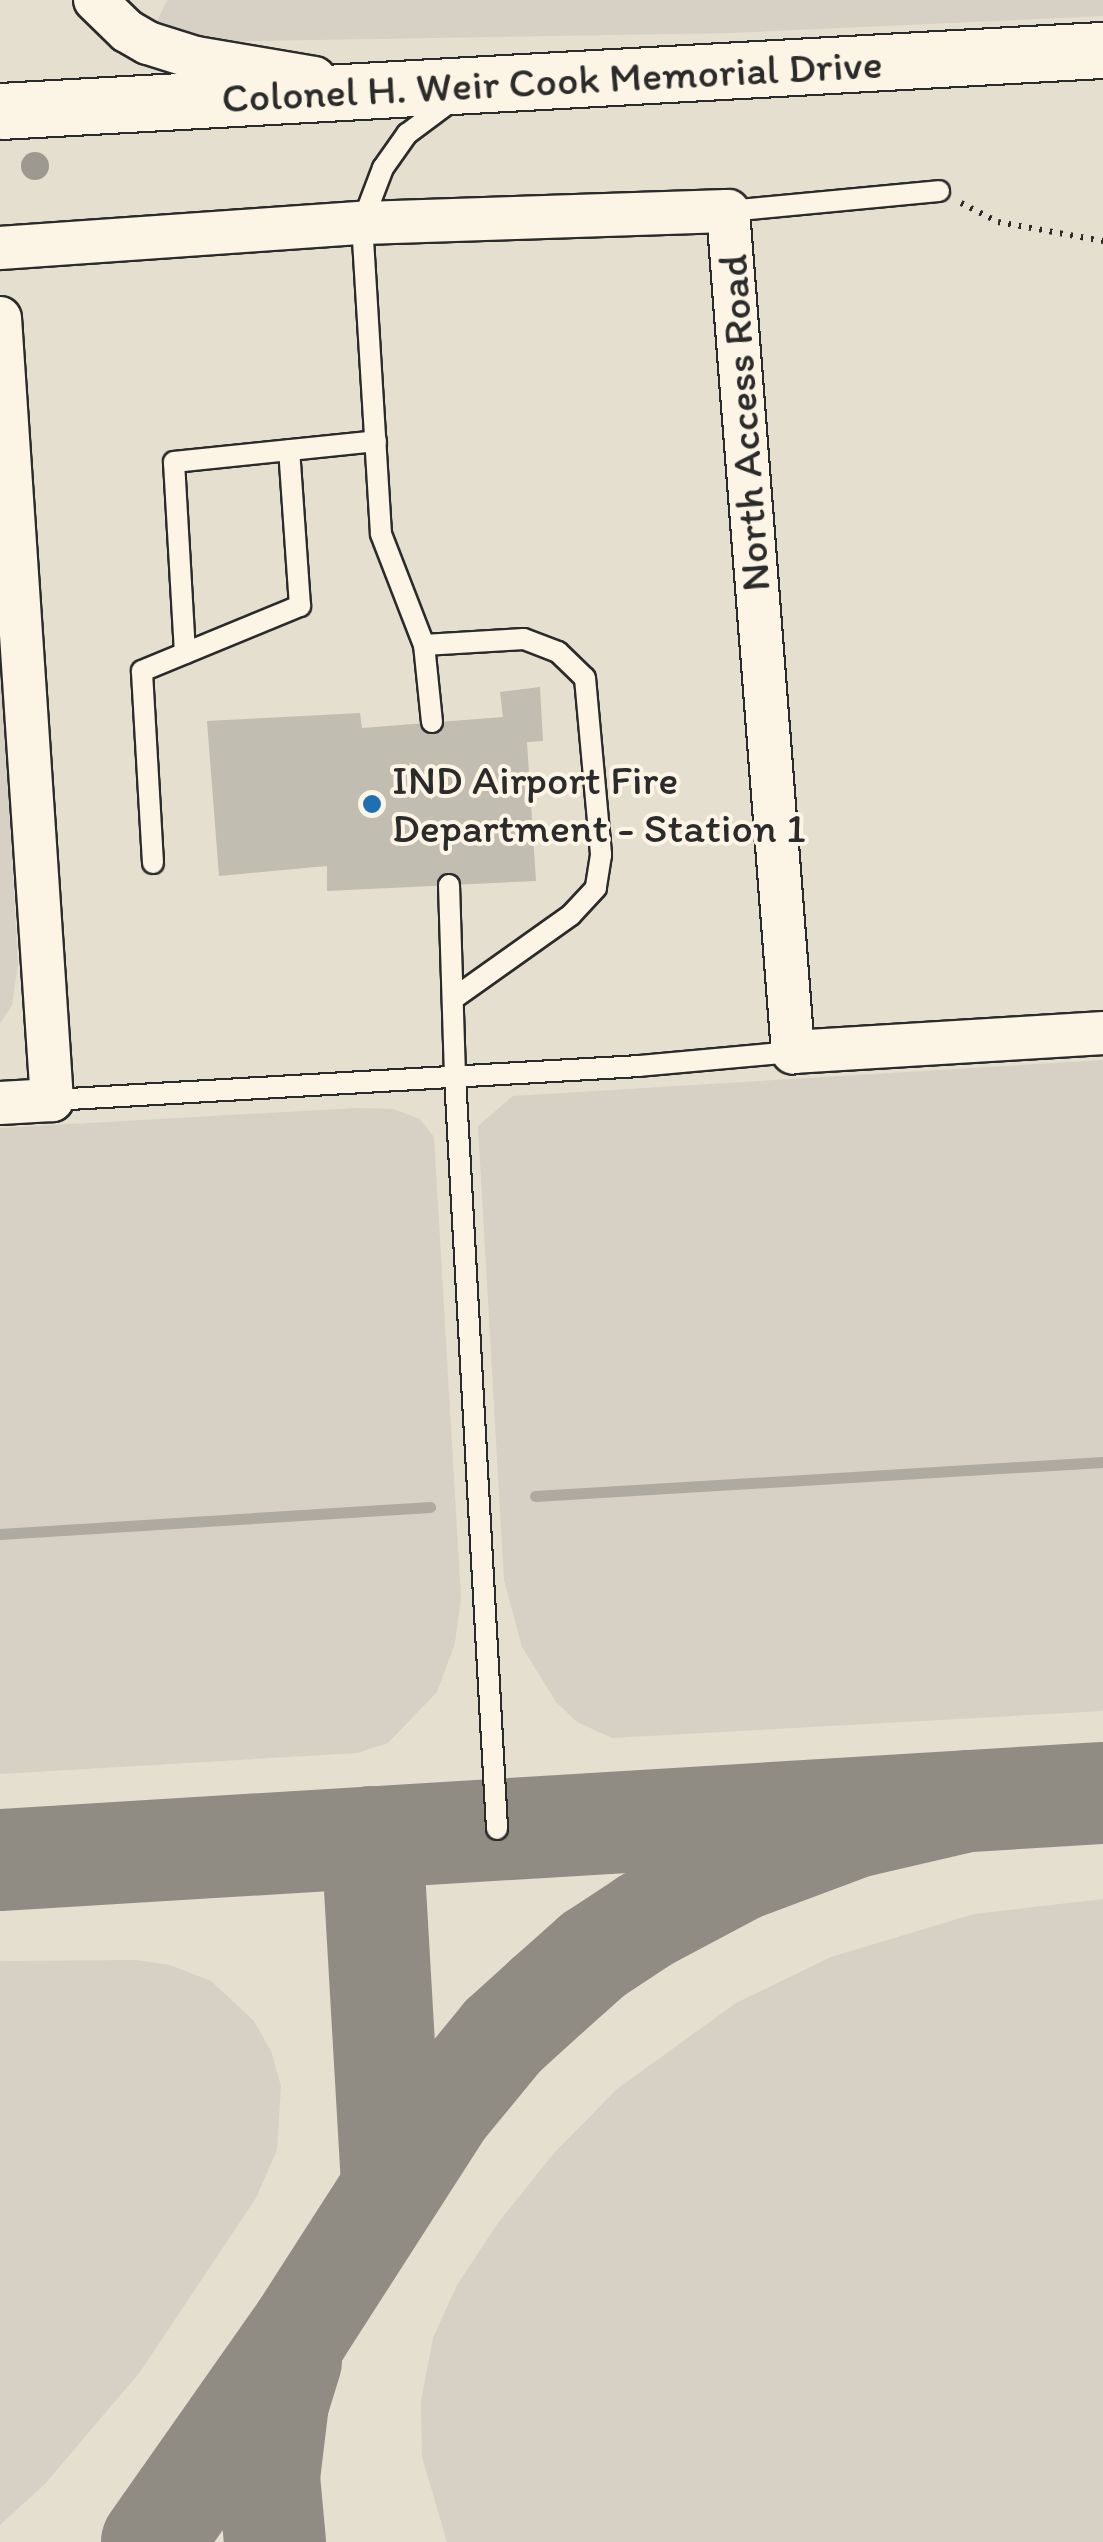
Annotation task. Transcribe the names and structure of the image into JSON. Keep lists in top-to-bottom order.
{
  "streets": {
    "street": ["Colonel H. Weir Cook Memorial Drive", "North Access Road"]
  },
  "places": ["IND Airport Fire Department - Station 1"]
}
